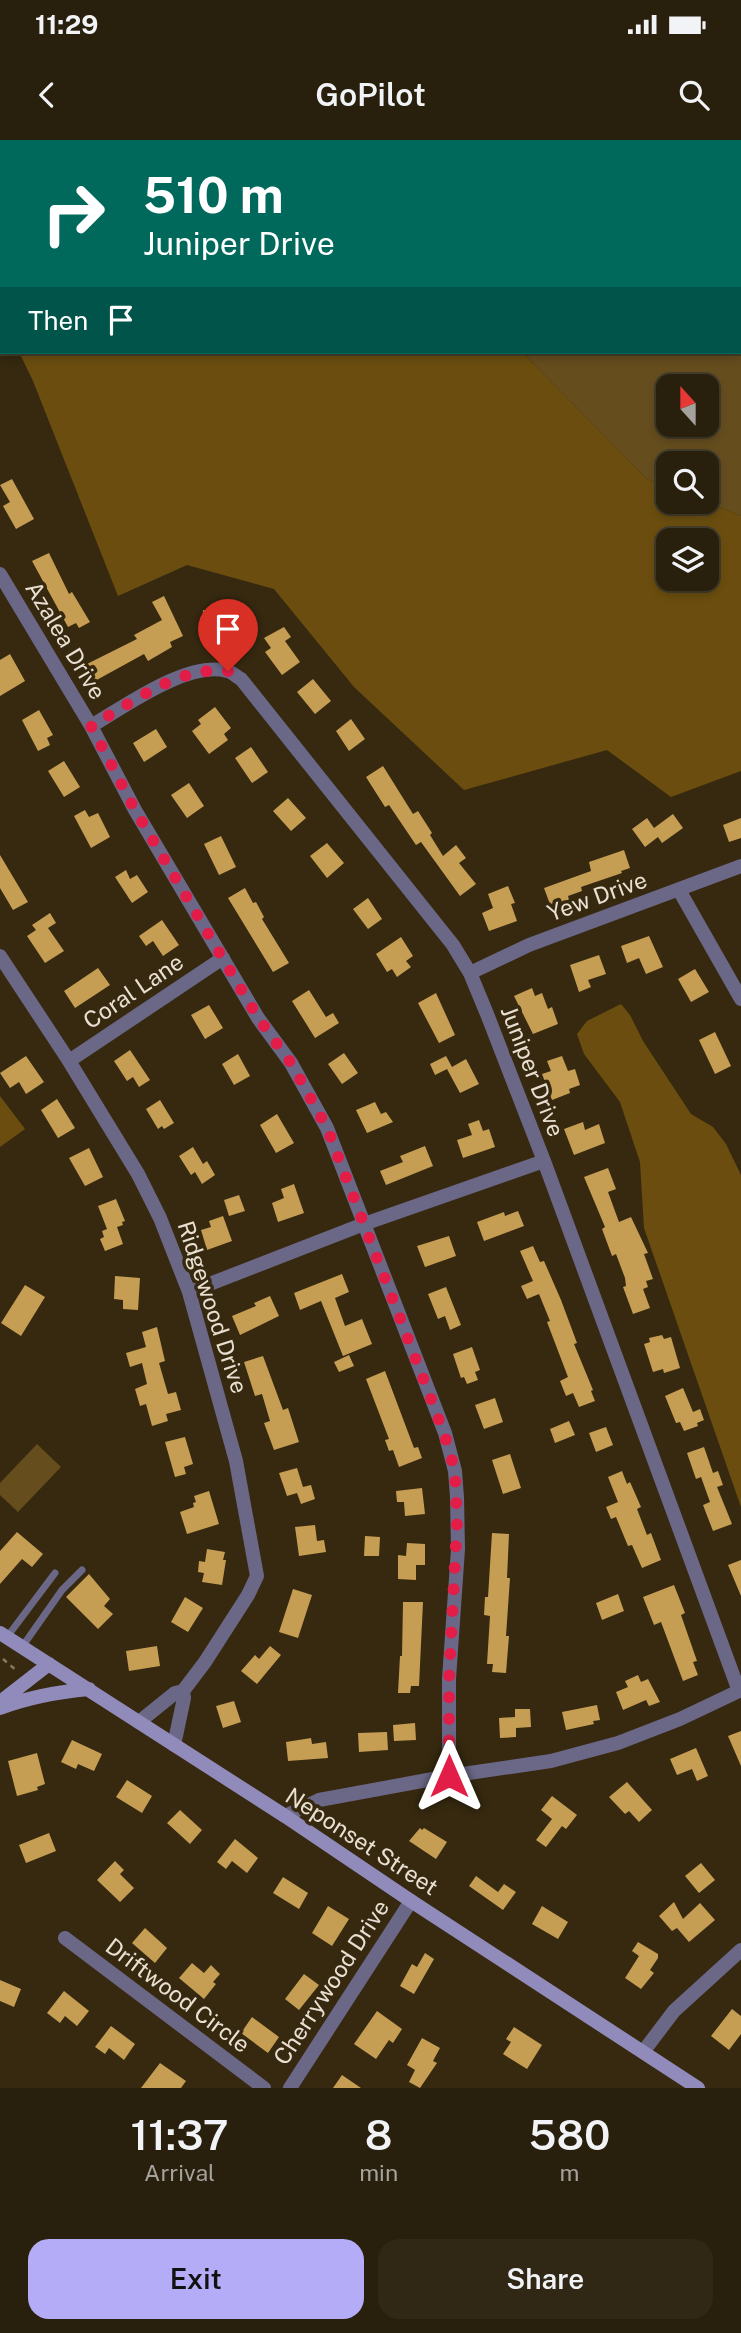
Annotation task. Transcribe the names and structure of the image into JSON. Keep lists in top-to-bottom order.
{
  "streets": {
    "main road": ["Neponset Street"],
    "street": [
      "Azalea Drive",
      "Yew Drive",
      "Coral Lane",
      "Juniper Drive",
      "Ridgewood Drive",
      "Cherrywood Drive",
      "Driftwood Circle"
    ]
  },
  "crossings": [
    ["Azalea Drive", "Coral Lane"],
    ["Azalea Drive", "Juniper Drive"],
    ["Yew Drive", "Juniper Drive"],
    ["Coral Lane", "Ridgewood Drive"],
    ["Ridgewood Drive", "Neponset Street"],
    ["Neponset Street", "Cherrywood Drive"]
  ],
  "north": "top",
  "page": {
    "status": "11:29",
    "header": "GoPilot",
    "turn": ["510 m", "Juniper Drive"],
    "then": "Then",
    "eta": [
      "11:37",
      "Arrival",
      "8",
      "min",
      "580",
      "m"
    ],
    "buttons": ["Exit", "Share"]
  }
}
